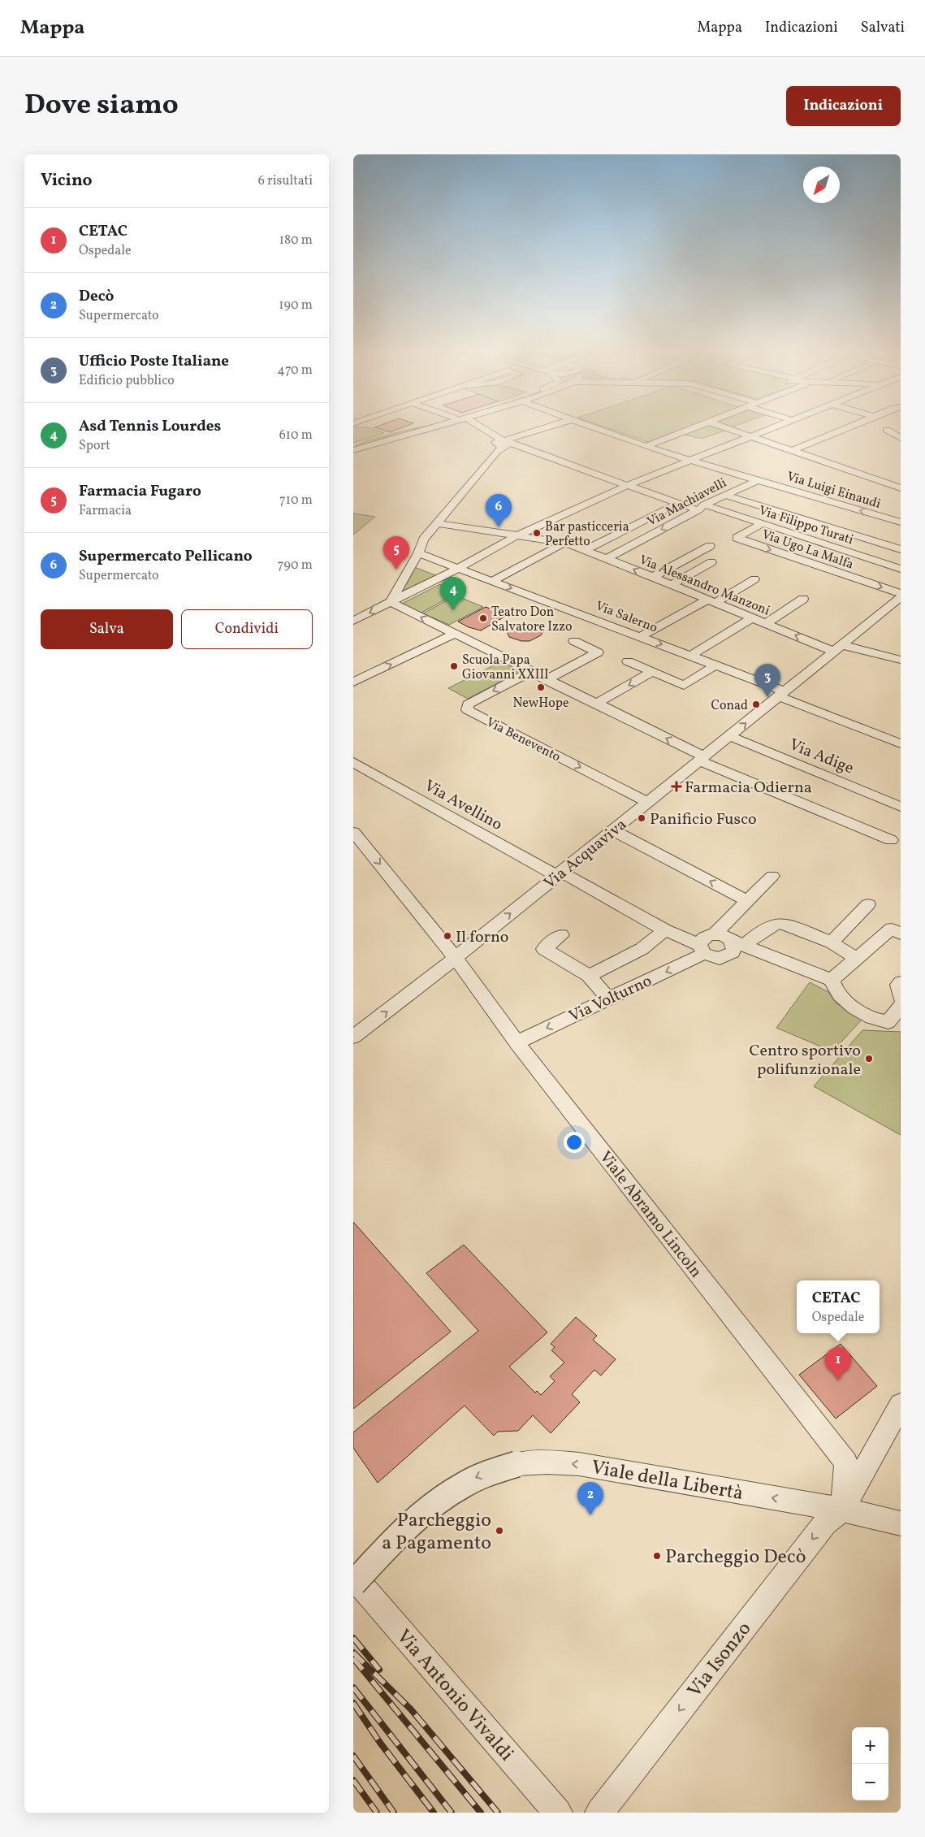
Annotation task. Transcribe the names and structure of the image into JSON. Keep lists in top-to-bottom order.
{
  "streets": {
    "street": [
      "Via Luigi Einaudi",
      "Via Machiavelli",
      "Via Filippo Turati",
      "Via Ugo La Malfa",
      "Via Alessandro Manzoni",
      "Via Salerno",
      "Via Benevento",
      "Via Adige",
      "Via Avellino",
      "Via Acquaviva",
      "Via Volturno",
      "Viale Abramo Lincoln",
      "Viale della Libertà",
      "Via Isonzo",
      "Via Antonio Vivaldi"
    ]
  },
  "crossings": [
    ["Via Luigi Einaudi", "Via Machiavelli"],
    ["Via Machiavelli", "Via Filippo Turati"],
    ["Via Machiavelli", "Via Alessandro Manzoni"],
    ["Via Filippo Turati", "Via Ugo La Malfa"],
    ["Via Alessandro Manzoni", "Via Acquaviva"],
    ["Via Salerno", "Via Acquaviva"],
    ["Via Benevento", "Via Acquaviva"],
    ["Via Adige", "Via Acquaviva"],
    ["Via Avellino", "Via Acquaviva"],
    ["Via Avellino", "Via Volturno"],
    ["Via Acquaviva", "Viale Abramo Lincoln"],
    ["Via Volturno", "Viale Abramo Lincoln"],
    ["Viale Abramo Lincoln", "Viale della Libertà"],
    ["Viale Abramo Lincoln", "Via Isonzo"],
    ["Viale della Libertà", "Via Isonzo"]
  ],
  "one_way": ["Viale della Libertà", "Via Isonzo"],
  "places": {
    "other": [
      "Bar pasticceria Perfetto",
      "Teatro Don Salvatore Izzo",
      "Scuola Papa Giovanni XXIII",
      "NewHope",
      "Conad",
      "Panificio Fusco",
      "Il forno",
      "Centro sportivo polifunzionale",
      "Parcheggio a Pagamento",
      "Parcheggio Decò"
    ],
    "health": ["Farmacia Odierna"]
  },
  "north": "bottom left",
  "page": {
    "header": "Mappa",
    "nav": ["Mappa", "Indicazioni", "Salvati"],
    "title": "Dove siamo",
    "buttons": [
      "Indicazioni",
      ["Salva", "Condividi"]
    ],
    "heading": ["Vicino", "6 risultati"],
    "list": [
      {
        "mark": "1",
        "name": "CETAC",
        "note": "Ospedale",
        "value": "180 m"
      },
      {
        "mark": "2",
        "name": "Decò",
        "note": "Supermercato",
        "value": "190 m"
      },
      {
        "mark": "3",
        "name": "Ufficio Poste Italiane",
        "note": "Edificio pubblico",
        "value": "470 m"
      },
      {
        "mark": "4",
        "name": "Asd Tennis Lourdes",
        "note": "Sport",
        "value": "610 m"
      },
      {
        "mark": "5",
        "name": "Farmacia Fugaro",
        "note": "Farmacia",
        "value": "710 m"
      },
      {
        "mark": "6",
        "name": "Supermercato Pellicano",
        "note": "Supermercato",
        "value": "790 m"
      }
    ],
    "pins": [
      "6",
      "5",
      "4",
      "3",
      "1",
      "2"
    ],
    "popup": ["CETAC", "Ospedale"],
    "map_buttons": ["+", "−"]
  }
}
